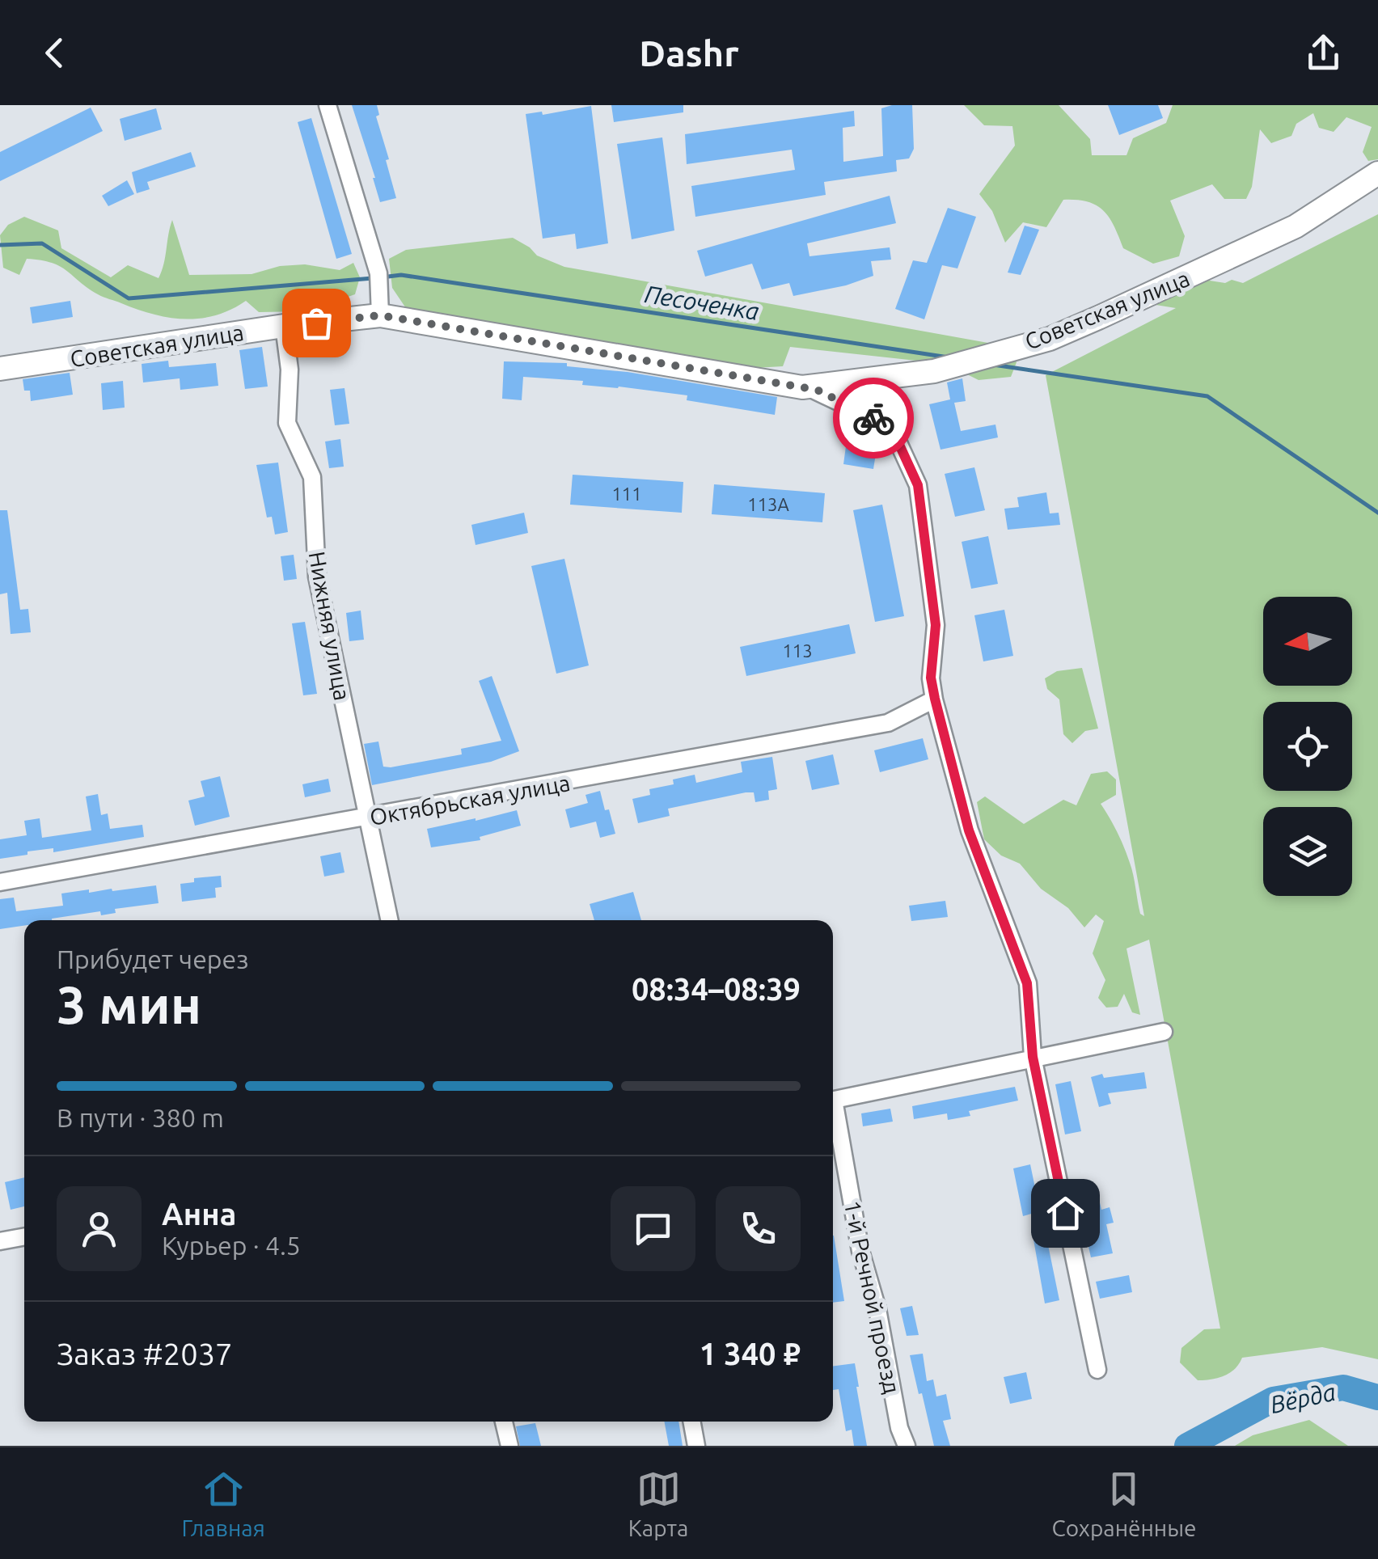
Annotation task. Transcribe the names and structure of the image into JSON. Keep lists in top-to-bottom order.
{
  "streets": {
    "street": [
      "Советская улица",
      "Нижняя улица",
      "Октябрьская улица",
      "1-й Речной проезд"
    ]
  },
  "crossings": [
    ["Советская улица", "Нижняя улица"],
    ["Нижняя улица", "Октябрьская улица"]
  ],
  "water": ["Песоченка", "Вёрда"],
  "house_numbers": ["111", "113А", "113"],
  "north": "left",
  "page": {
    "header": "Dashr",
    "heading": ["3 мин", "Прибудет через", "08:34–08:39"],
    "panel": [
      "Анна",
      "Курьер · 4.5",
      "Заказ #2037",
      "1 340 ₽"
    ],
    "bar": "В пути · 380 m",
    "tabs": ["Главная", "Карта", "Сохранённые"]
  }
}
